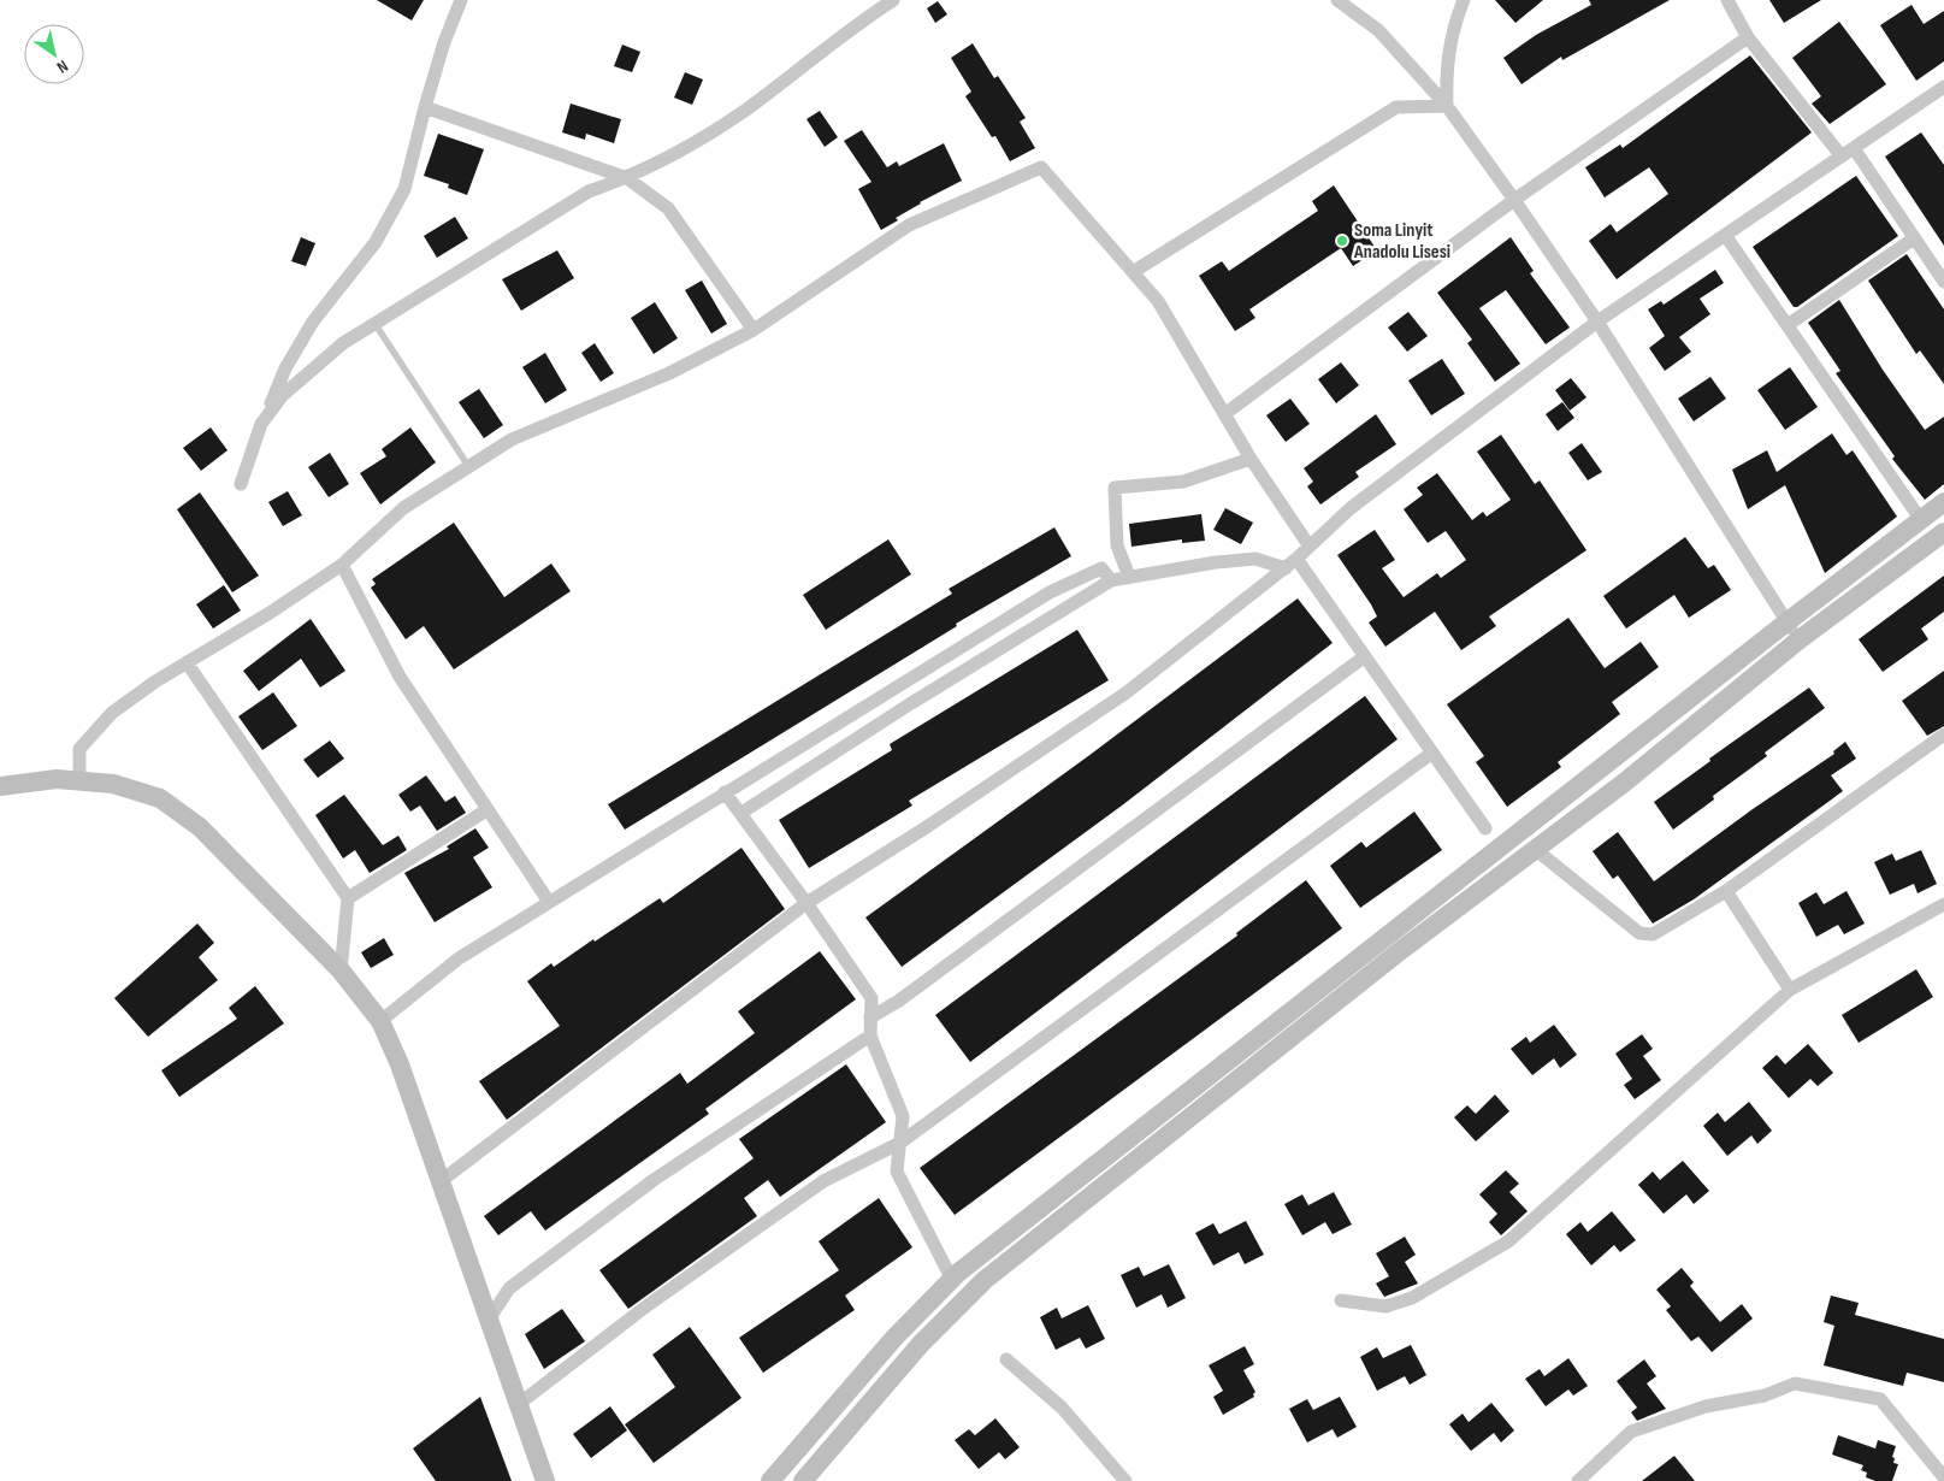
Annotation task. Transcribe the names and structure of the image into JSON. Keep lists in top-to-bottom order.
{
  "places": ["Soma Linyit Anadolu Lisesi"],
  "north": "bottom right"
}
